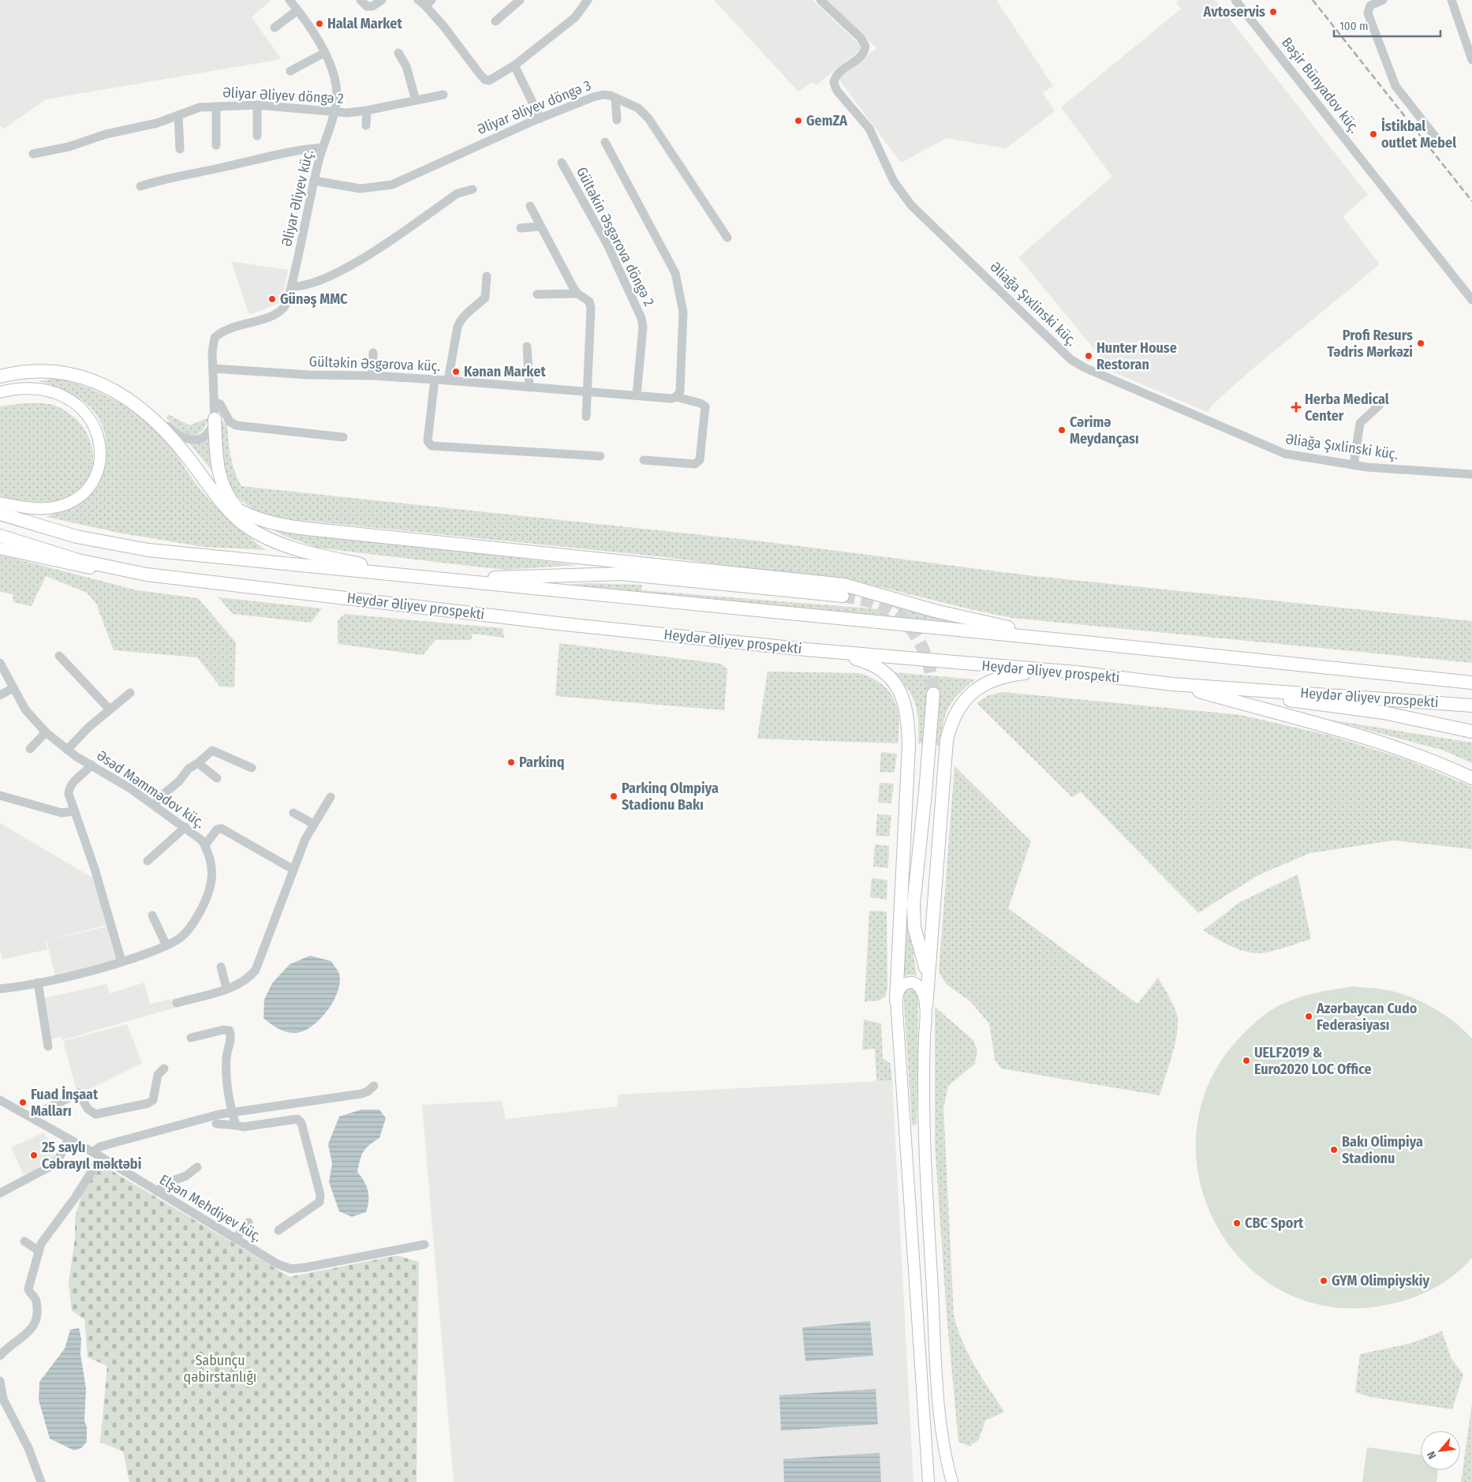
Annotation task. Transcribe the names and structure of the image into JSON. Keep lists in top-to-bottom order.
{
  "streets": {
    "highway": ["Heydər Əliyev prospekti"],
    "street": [
      "Bəşir Bünyadov küç.",
      "Əliyar Əliyev döngə 2",
      "Əliyar Əliyev döngə 3",
      "Əliyar Əliyev küç.",
      "Gültəkin Əsgərova döngə 2",
      "Əliağa Şıxlinski küç.",
      "Gültəkin Əsgərova küç.",
      "Əsəd Məmmədov küç.",
      "Elşən Mehdiyev küç."
    ]
  },
  "crossings": [
    ["Əliyar Əliyev döngə 2", "Əliyar Əliyev küç."],
    ["Əliyar Əliyev döngə 3", "Əliyar Əliyev küç."],
    ["Əliyar Əliyev küç.", "Gültəkin Əsgərova küç."],
    ["Gültəkin Əsgərova döngə 2", "Gültəkin Əsgərova küç."]
  ],
  "parks": ["Sabunçu qəbirstanlığı"],
  "places": {
    "other": [
      "Avtoservis",
      "Halal Market",
      "GemZA",
      "İstikbal outlet Mebel",
      "Günəş MMC",
      "Profi Resurs Tədris Mərkəzi",
      "Hunter House Restoran",
      "Kənan Market",
      "Cərimə Meydançası",
      "Parkinq",
      "Parkinq Olmpiya Stadionu Bakı",
      "Azərbaycan Cudo Federasiyası",
      "UELF2019 & Euro2020 LOC Office",
      "Fuad İnşaat Malları",
      "Bakı Olimpiya Stadionu",
      "25 saylı Cəbrayıl məktəbi",
      "CBC Sport",
      "GYM Olimpiyskiy"
    ],
    "health": ["Herba Medical Center"]
  },
  "scale_bar": "100 m",
  "north": "bottom left"
}
